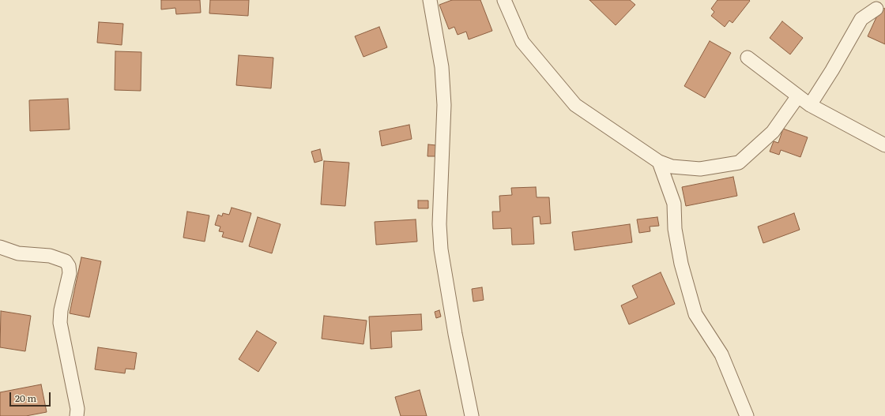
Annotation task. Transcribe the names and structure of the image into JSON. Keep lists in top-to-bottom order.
{
  "scale_bar": "20 m"
}
